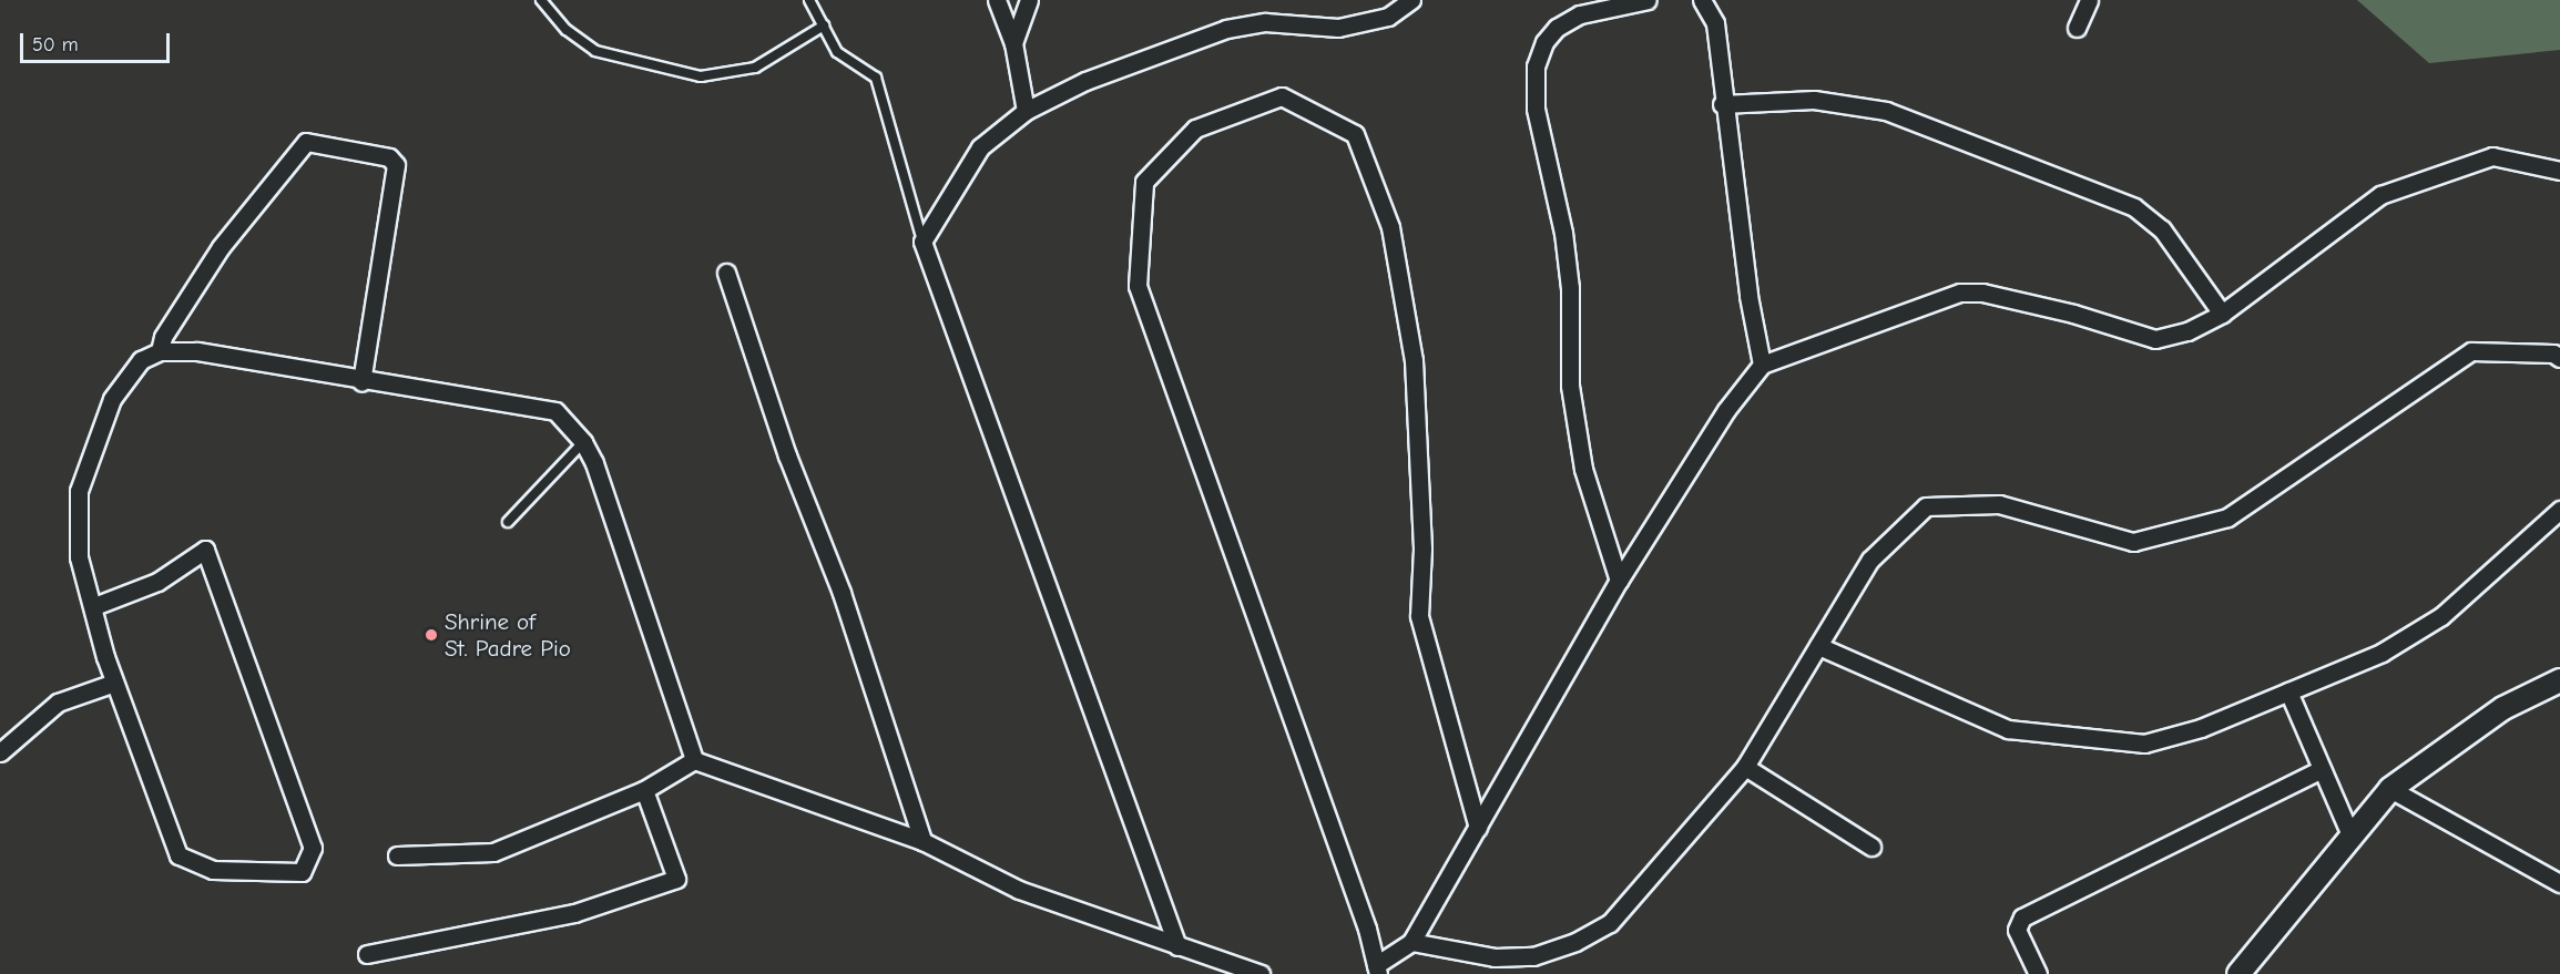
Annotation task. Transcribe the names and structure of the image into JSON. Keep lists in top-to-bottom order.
{
  "places": ["Shrine of St. Padre Pio"],
  "scale_bar": "50 m"
}
